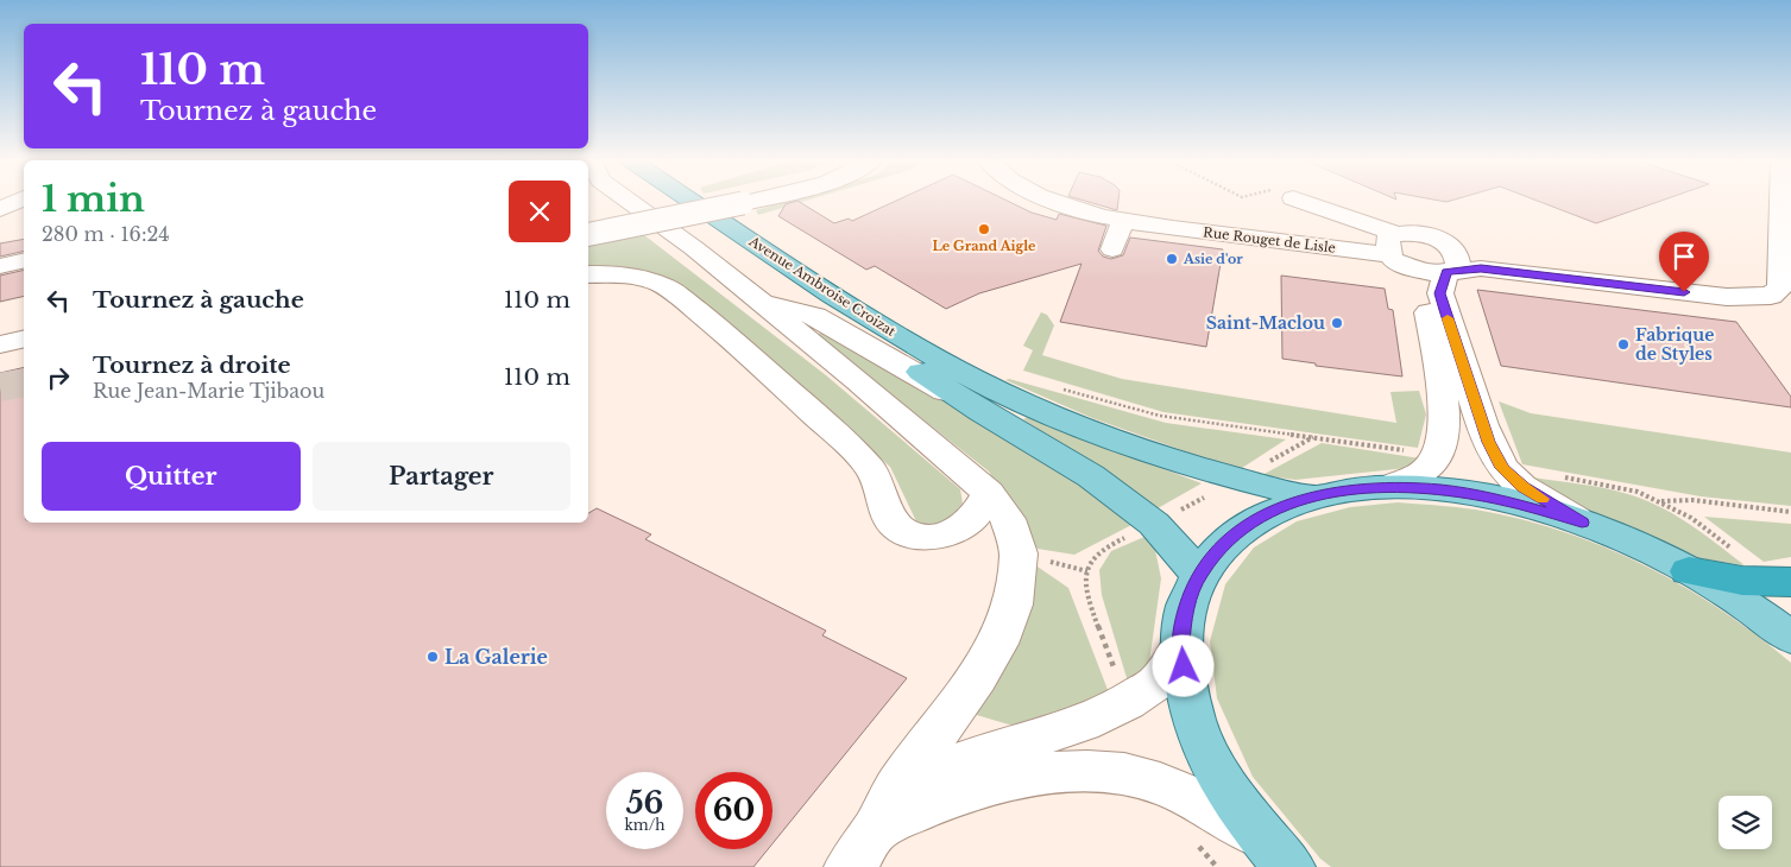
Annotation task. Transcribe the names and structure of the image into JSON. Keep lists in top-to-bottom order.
{
  "streets": {
    "main road": ["Avenue Ambroise Croizat"],
    "street": ["Rue Rouget de Lisle"]
  },
  "places": [
    "Le Grand Aigle",
    "Asie d'or",
    "Saint-Maclou",
    "Fabrique de Styles",
    "La Galerie"
  ],
  "page": {
    "turn": ["110 m", "Tournez à gauche"],
    "heading": ["1 min", "280 m · 16:24"],
    "list": [
      {
        "name": "Tournez à gauche",
        "value": "110 m"
      },
      {
        "name": "Tournez à droite",
        "note": "Rue Jean-Marie Tjibaou",
        "value": "110 m"
      }
    ],
    "buttons": ["Quitter", "Partager"],
    "speed": "56 km/h",
    "limit": "60"
  }
}
